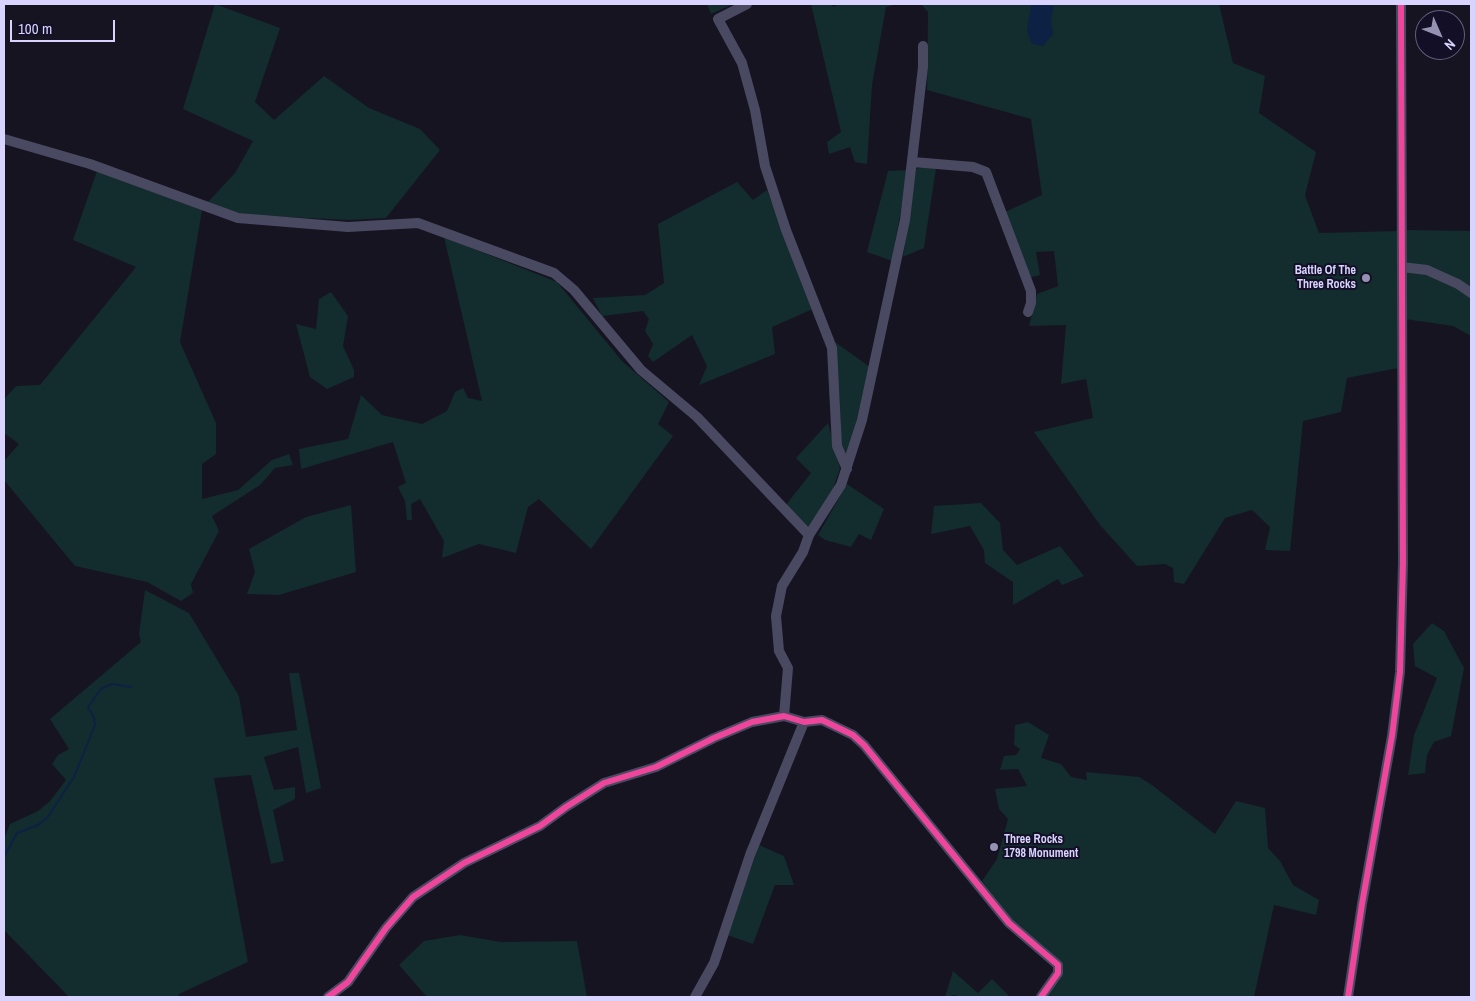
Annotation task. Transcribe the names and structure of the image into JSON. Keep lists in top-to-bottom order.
{
  "places": ["Battle Of The Three Rocks", "Three Rocks 1798 Monument"],
  "scale_bar": "100 m",
  "north": "bottom right"
}
